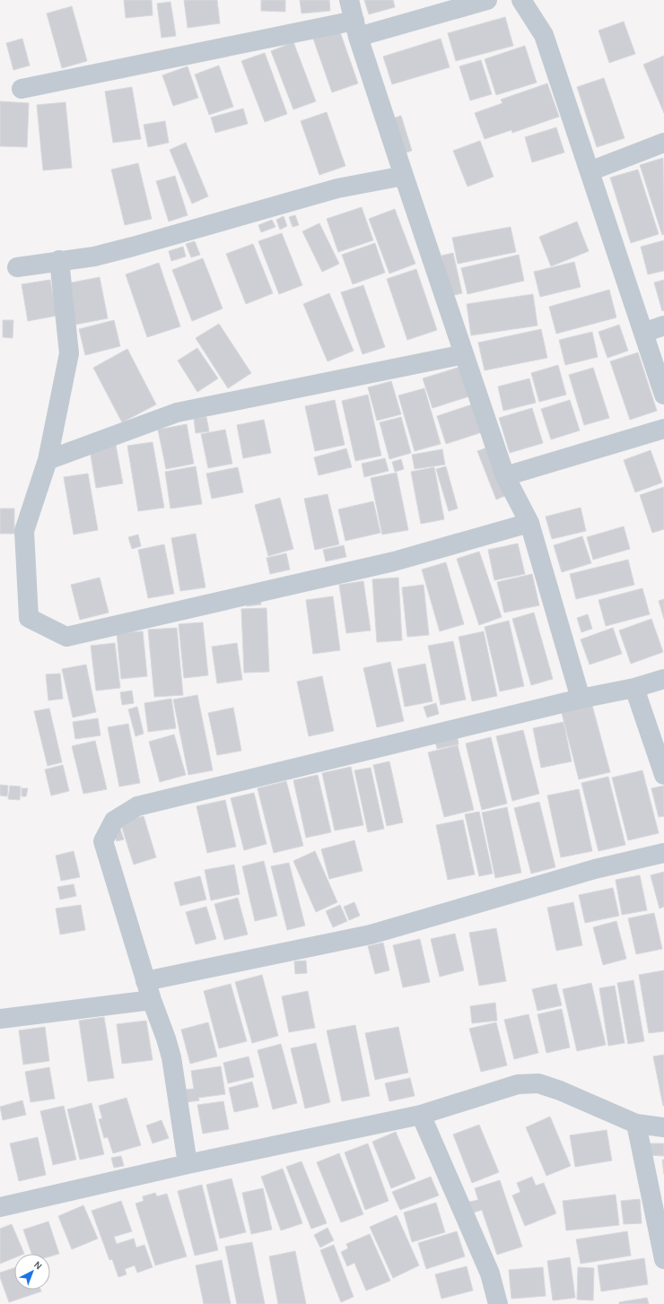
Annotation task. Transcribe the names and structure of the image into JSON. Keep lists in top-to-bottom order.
{
  "north": "top right"
}
